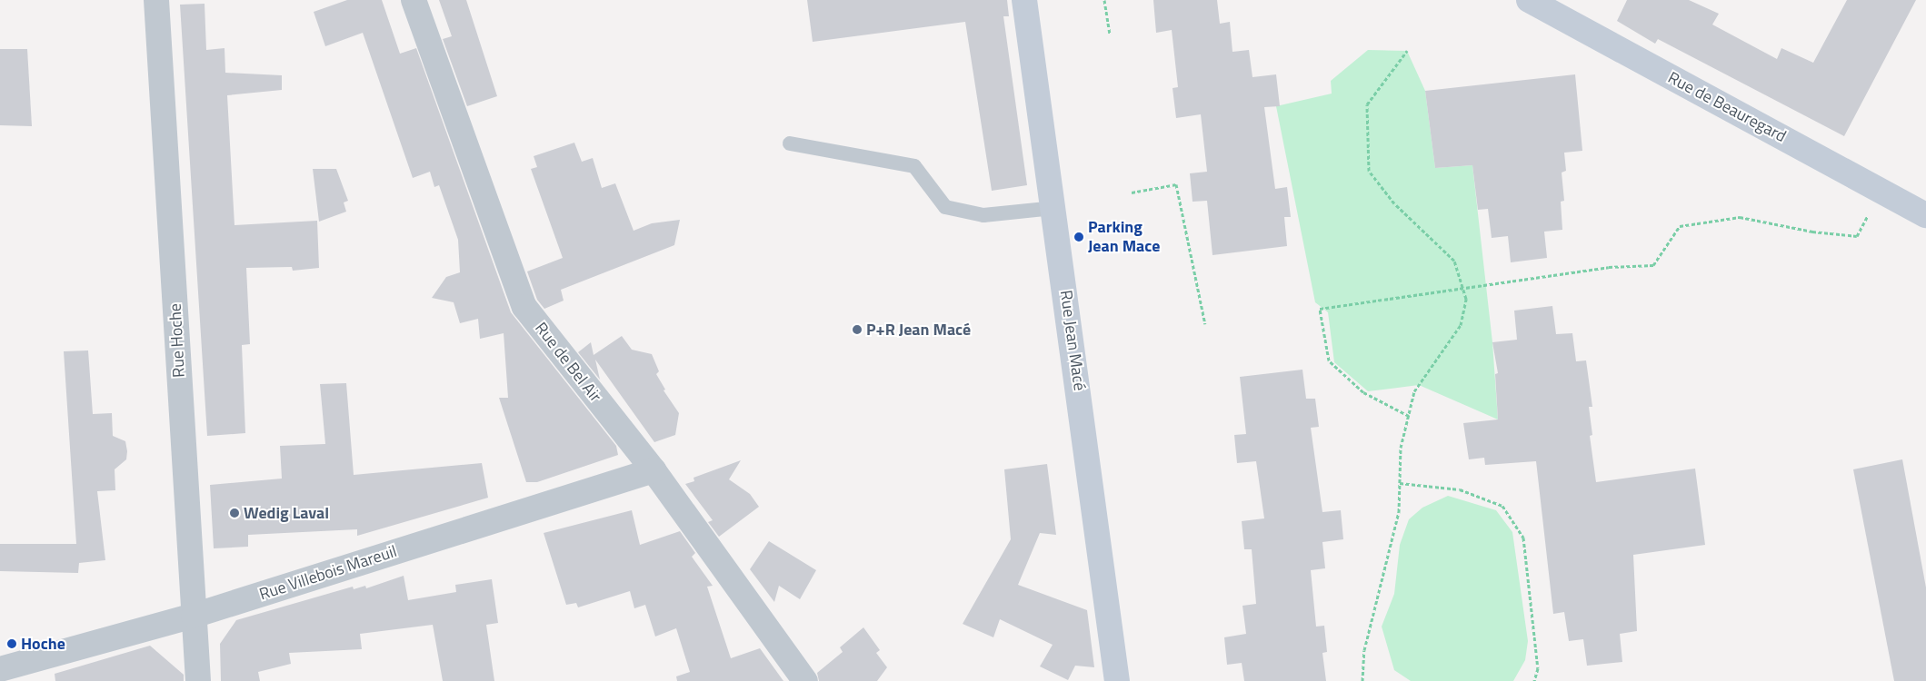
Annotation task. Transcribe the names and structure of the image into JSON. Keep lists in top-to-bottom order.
{
  "streets": {
    "street": [
      "Rue de Beauregard",
      "Rue Hoche",
      "Rue Jean Macé",
      "Rue de Bel Air",
      "Rue Villebois Mareuil"
    ]
  },
  "crossings": [
    ["Rue Hoche", "Rue Villebois Mareuil"],
    ["Rue de Bel Air", "Rue Villebois Mareuil"]
  ],
  "places": [
    "Parking Jean Mace",
    "P+R Jean Macé",
    "Wedig Laval",
    "Hoche"
  ]
}
